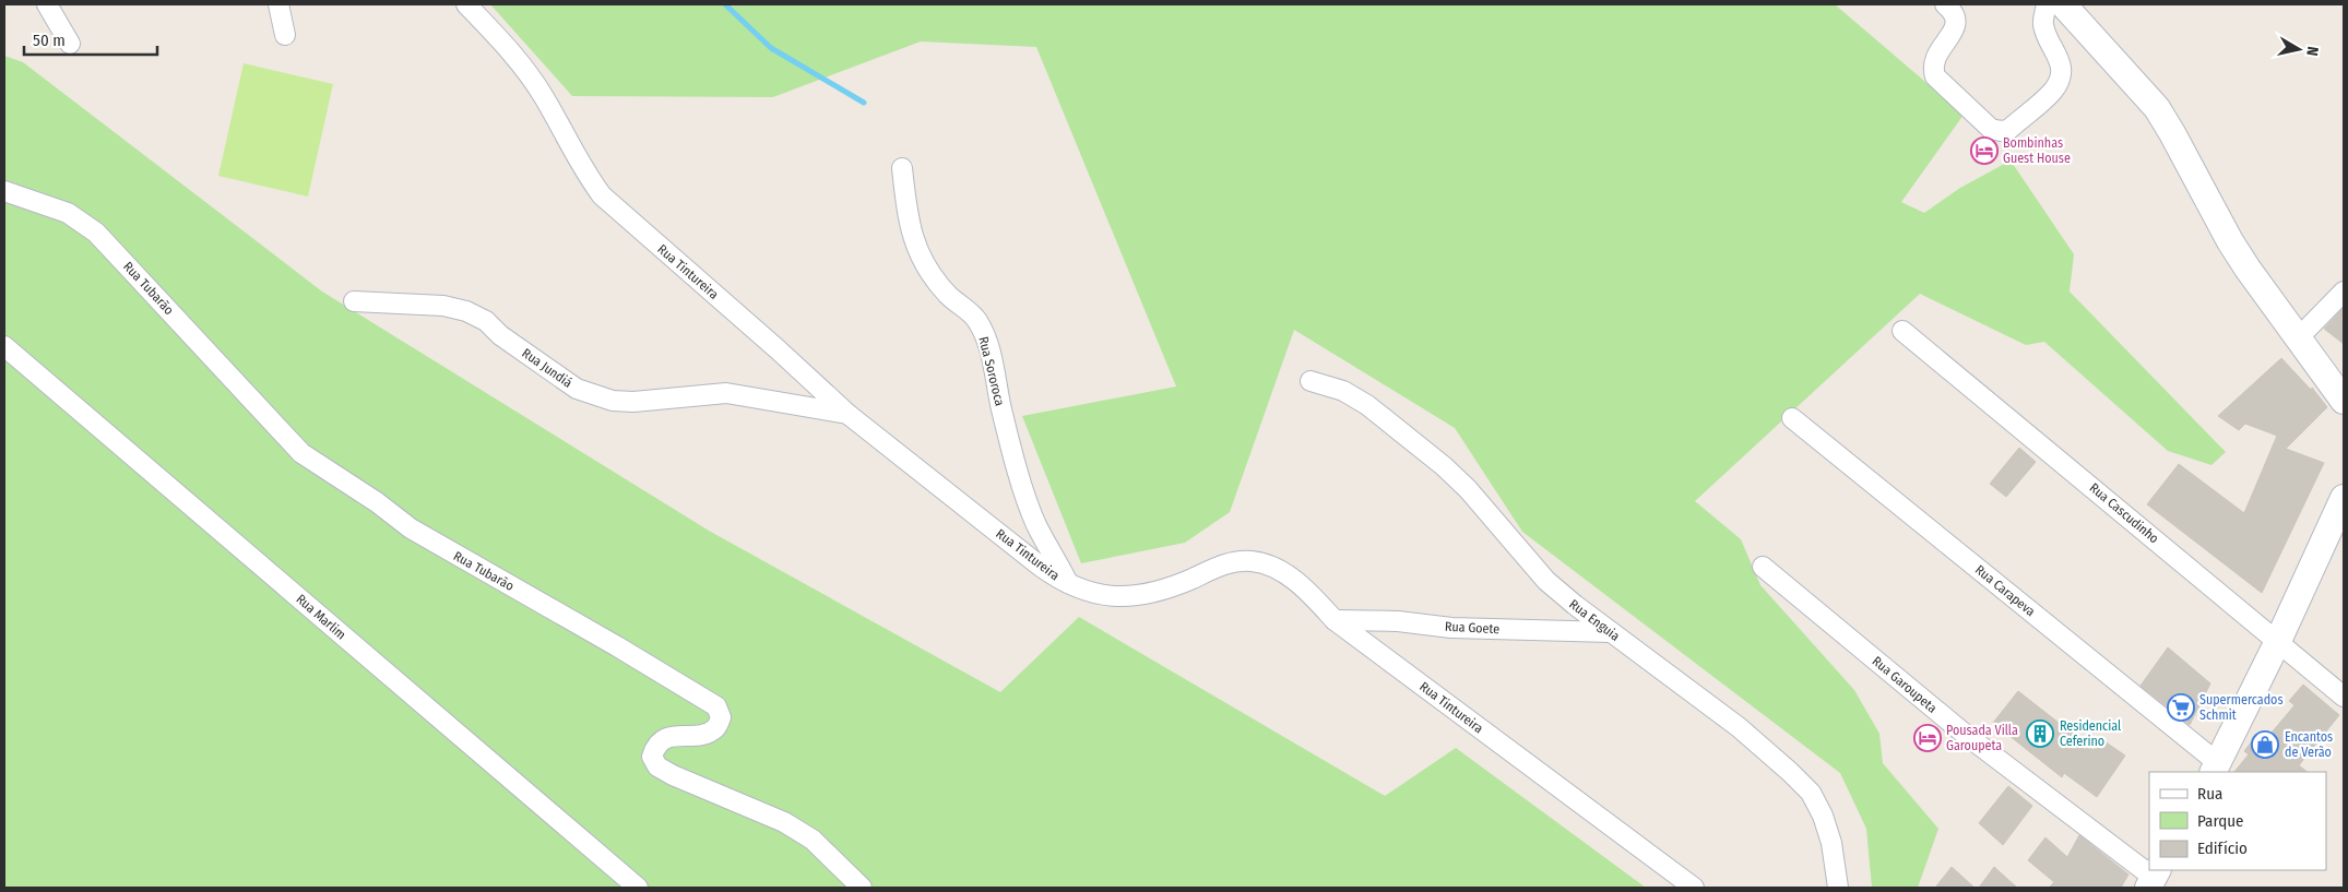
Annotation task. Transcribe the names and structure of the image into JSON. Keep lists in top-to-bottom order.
{
  "streets": {
    "street": [
      "Rua Tintureira",
      "Rua Tubarão",
      "Rua Jundiá",
      "Rua Sororoca",
      "Rua Cascudinho",
      "Rua Carapeva",
      "Rua Marlim",
      "Rua Enguia",
      "Rua Goete",
      "Rua Garoupeta"
    ]
  },
  "crossings": [
    ["Rua Tintureira", "Rua Jundiá"],
    ["Rua Tintureira", "Rua Sororoca"],
    ["Rua Tintureira", "Rua Goete"],
    ["Rua Enguia", "Rua Goete"]
  ],
  "places": {
    "hotel": ["Bombinhas Guest House", "Pousada Villa Garoupeta"],
    "supermarket": ["Supermercados Schmit"],
    "building": ["Residencial Ceferino"],
    "shop": ["Encantos de Verão"]
  },
  "legend": ["Rua", "Parque", "Edifício"],
  "scale_bar": "50 m",
  "north": "right"
}
